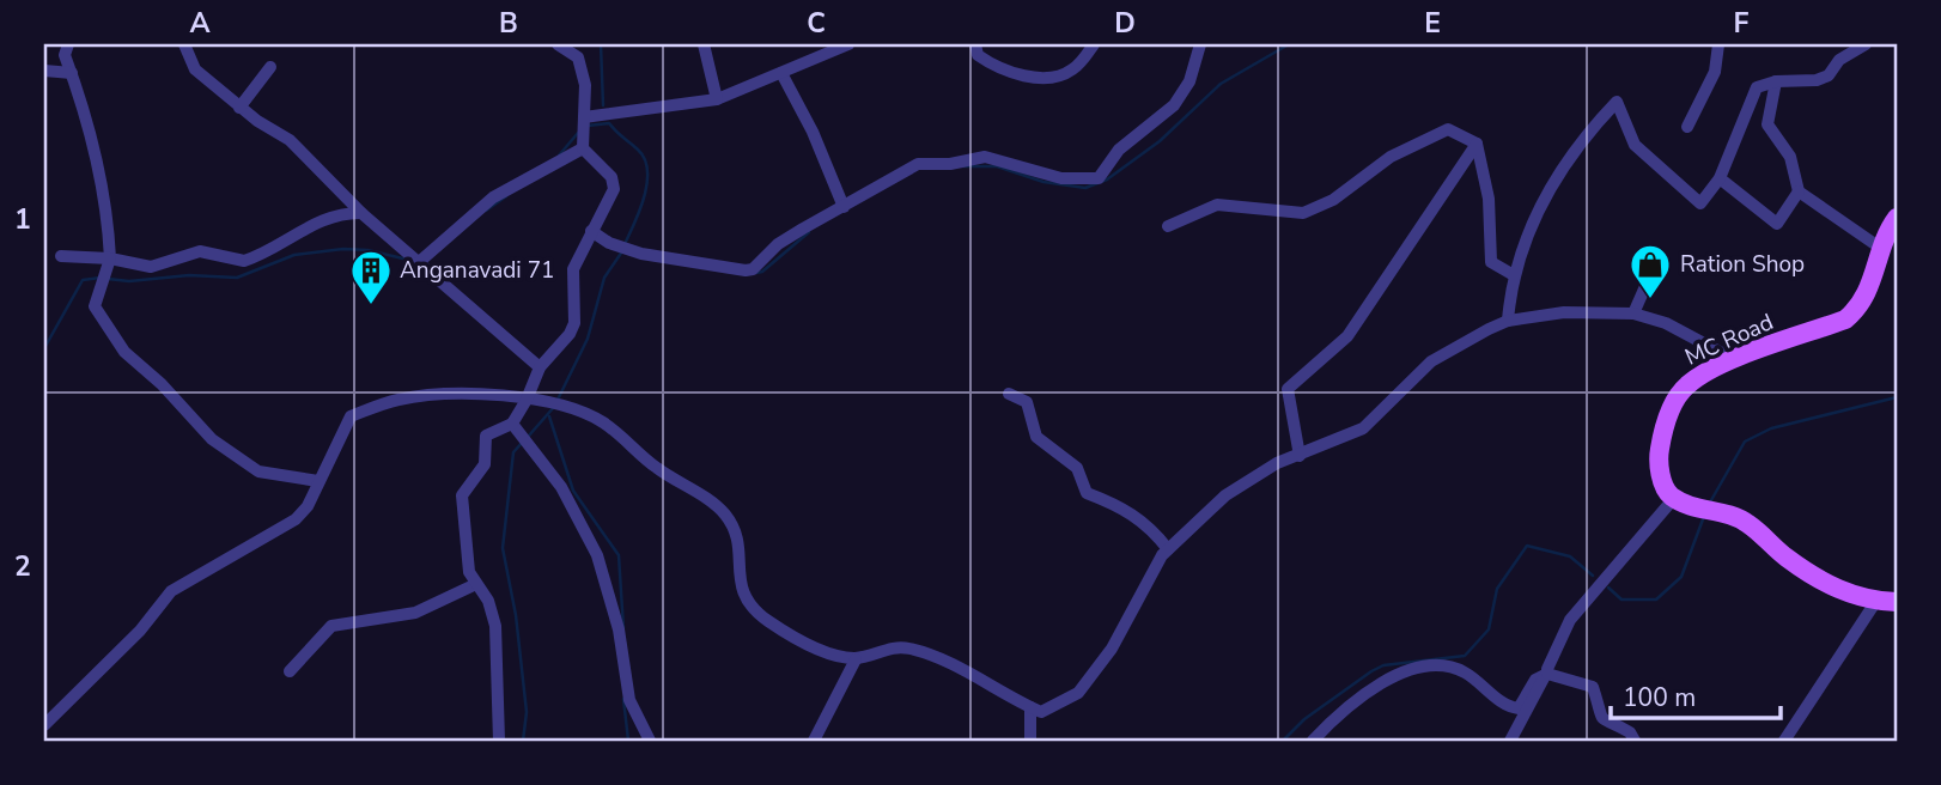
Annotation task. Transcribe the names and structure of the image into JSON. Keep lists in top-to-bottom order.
{
  "streets": {
    "main road": ["MC Road"]
  },
  "places": {
    "shop": ["Ration Shop"],
    "building": ["Anganavadi 71"]
  },
  "scale_bar": "100 m",
  "grid": {
    "columns": [
      "A",
      "B",
      "C",
      "D",
      "E",
      "F"
    ],
    "rows": ["1", "2"]
  }
}
